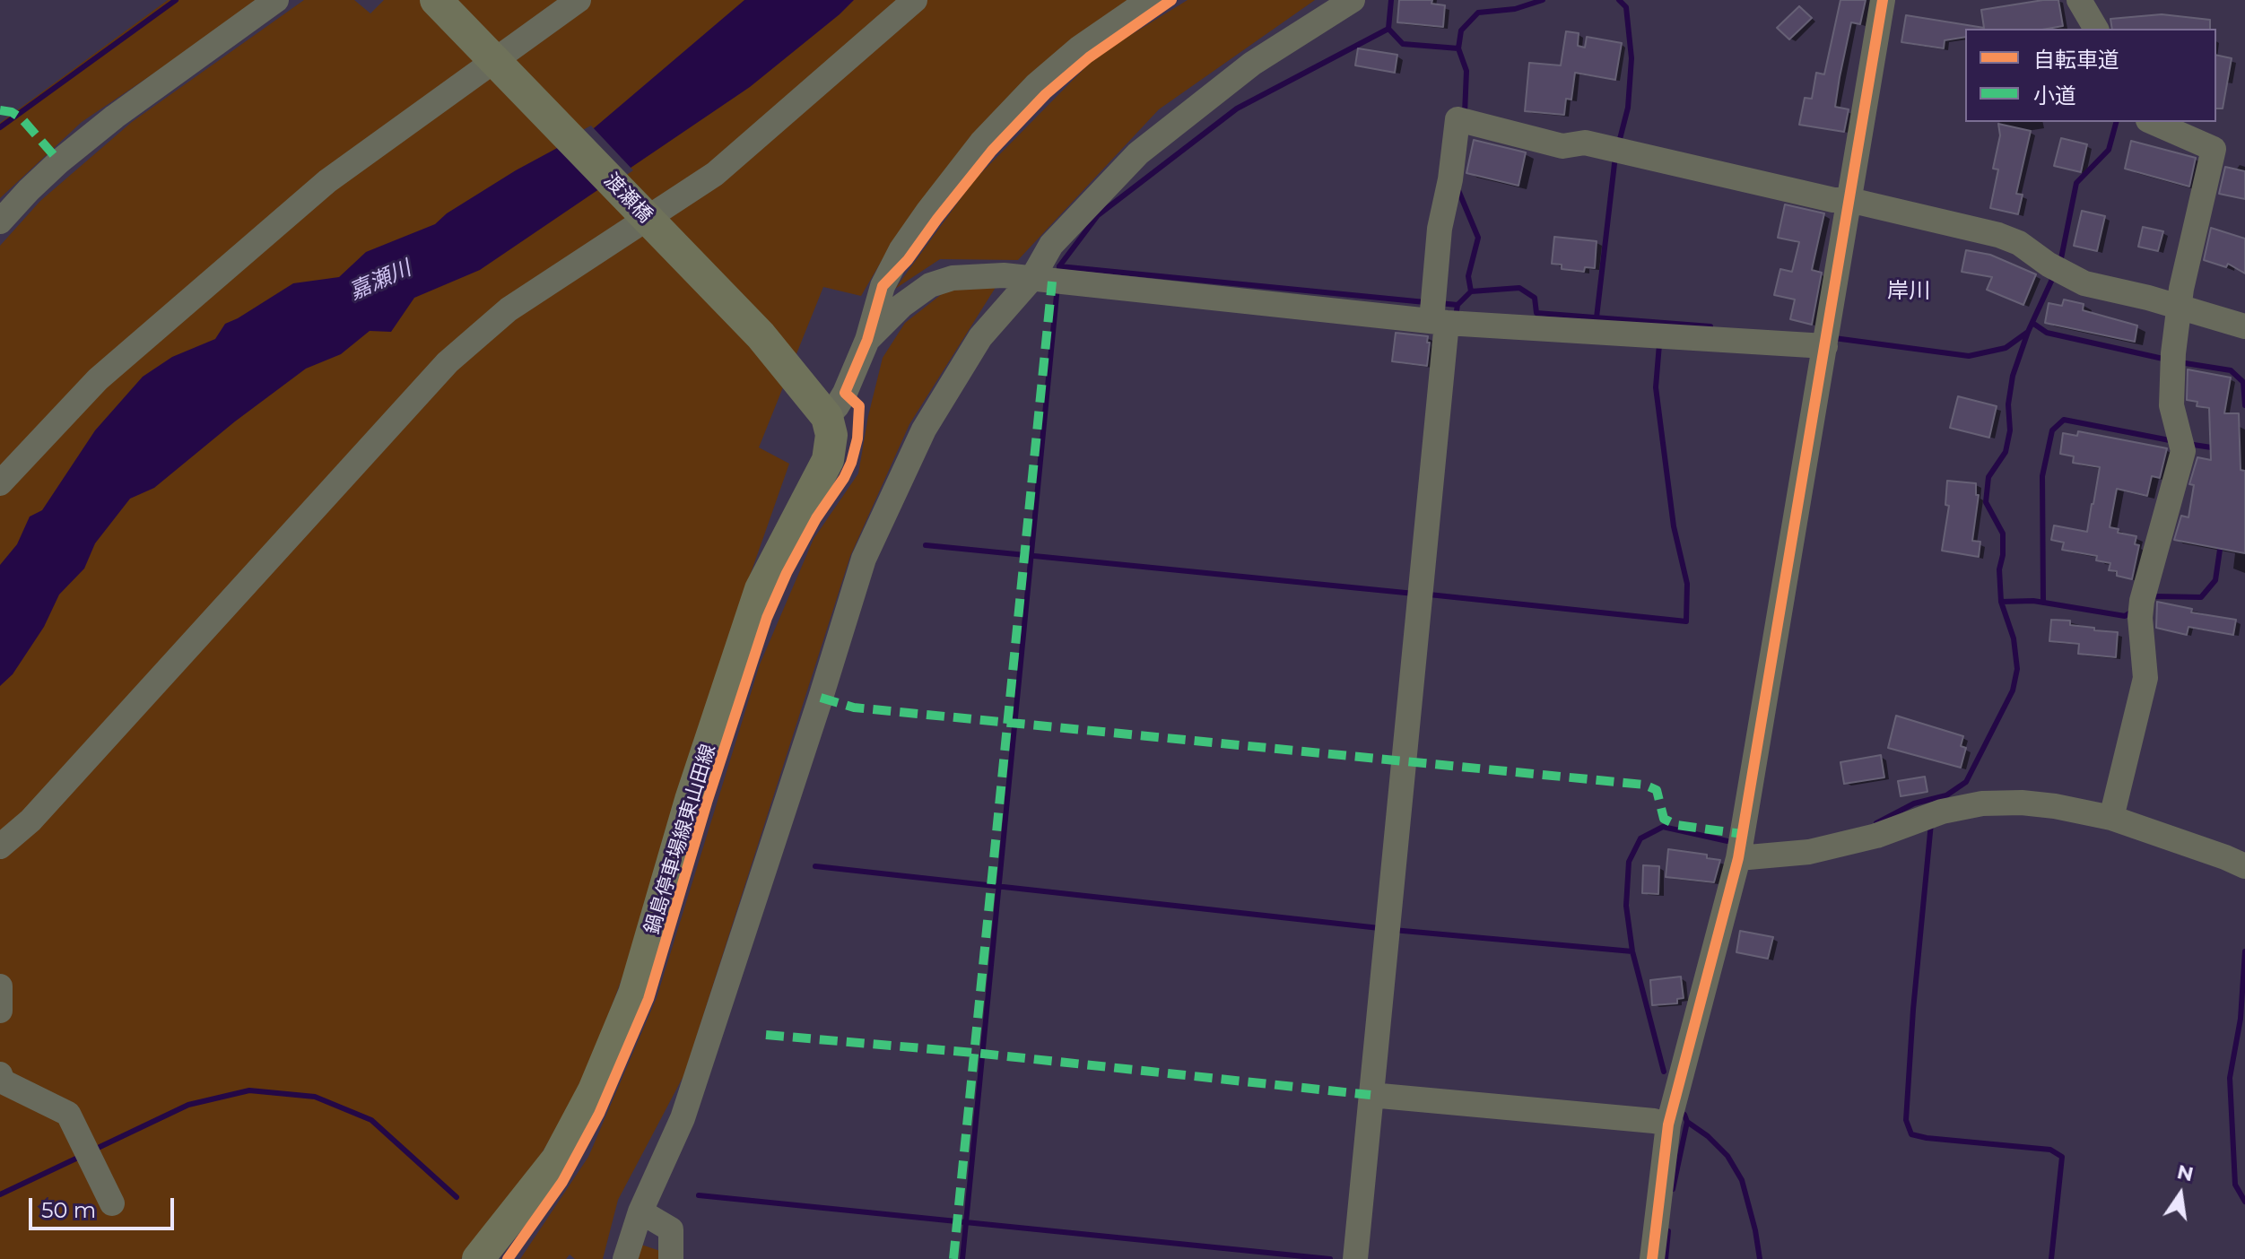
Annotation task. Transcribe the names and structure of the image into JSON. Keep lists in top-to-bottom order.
{
  "streets": {
    "main road": ["渡瀬橋", "鍋島停車場線東山田線"]
  },
  "crossings": [
    ["渡瀬橋", "鍋島停車場線東山田線"]
  ],
  "districts": ["岸川"],
  "water": ["嘉瀬川"],
  "legend": ["自転車道", "小道"],
  "scale_bar": "50 m",
  "north": "top"
}
